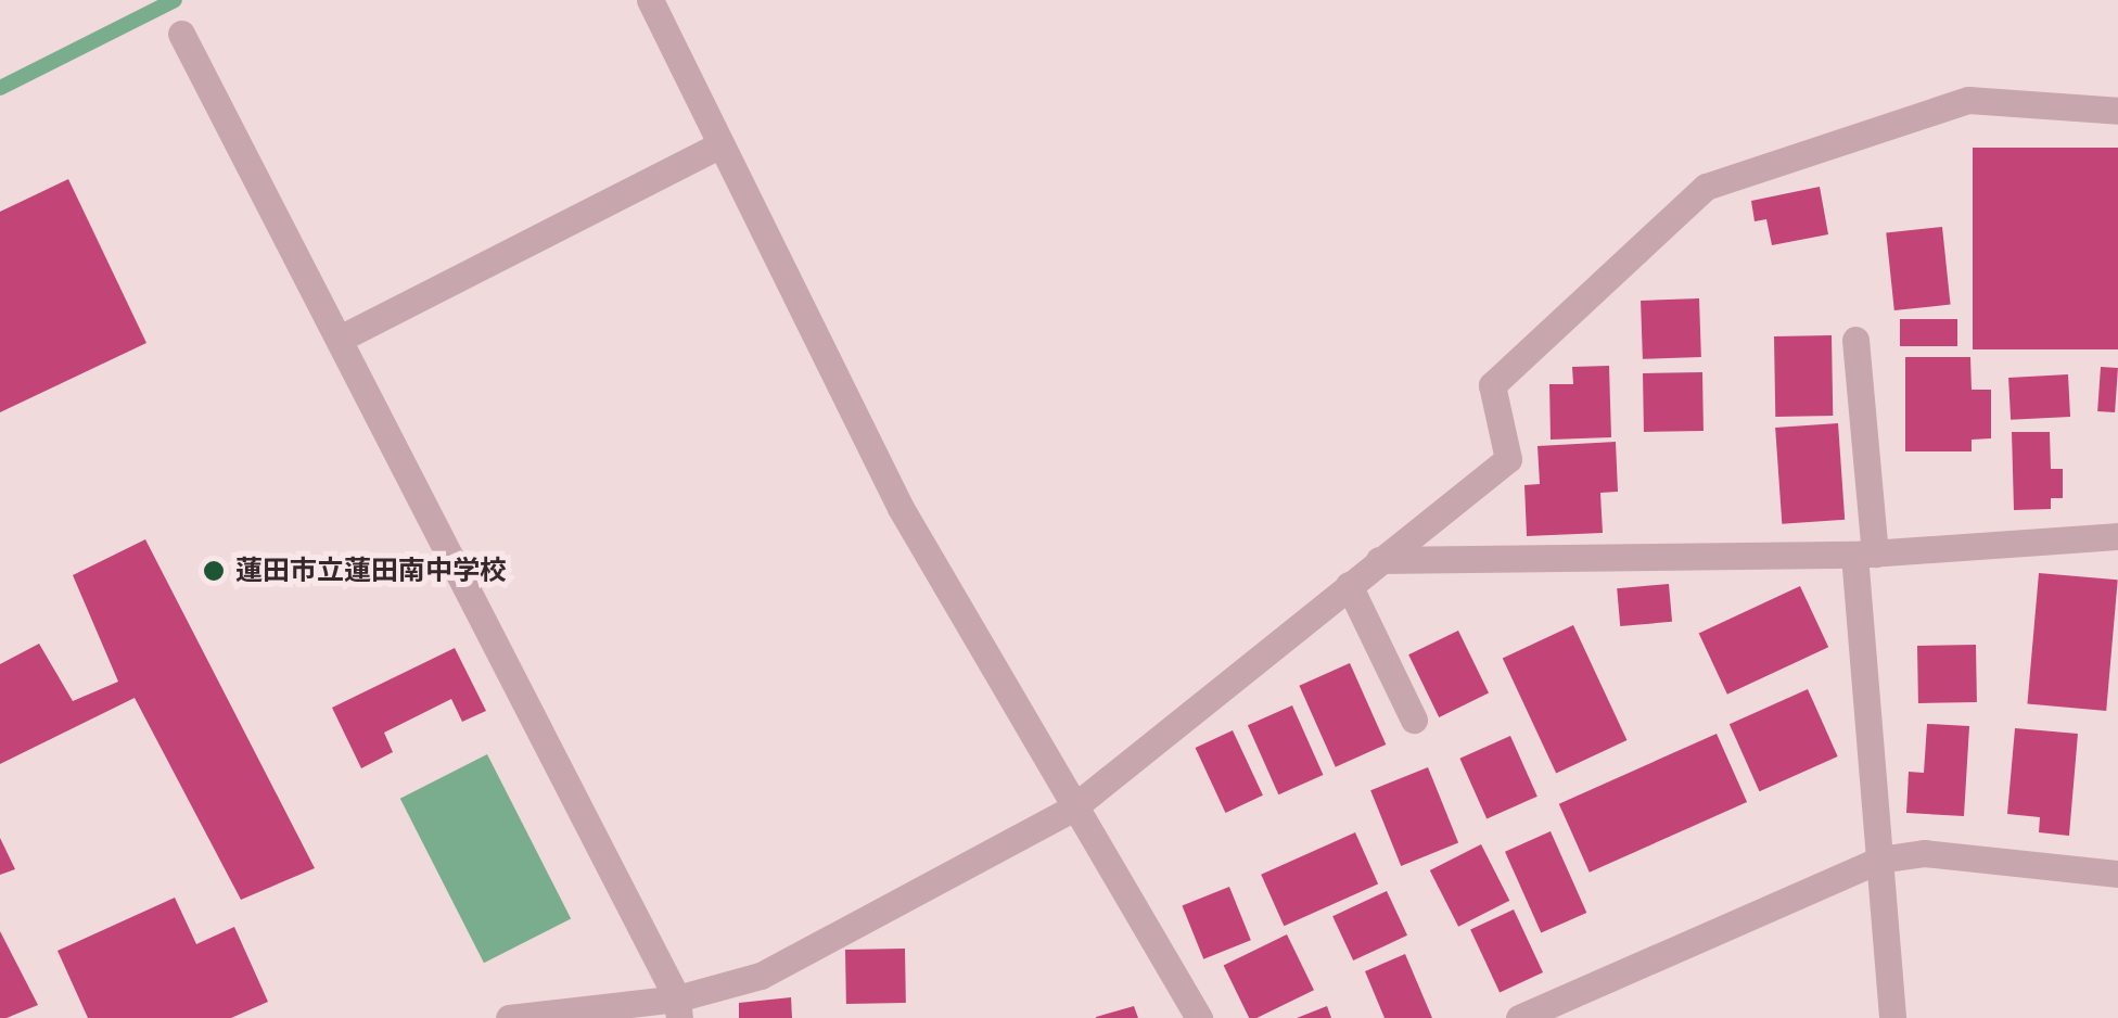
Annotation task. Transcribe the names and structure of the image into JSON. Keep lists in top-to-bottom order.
{
  "places": ["蓮田市立蓮田南中学校"]
}
